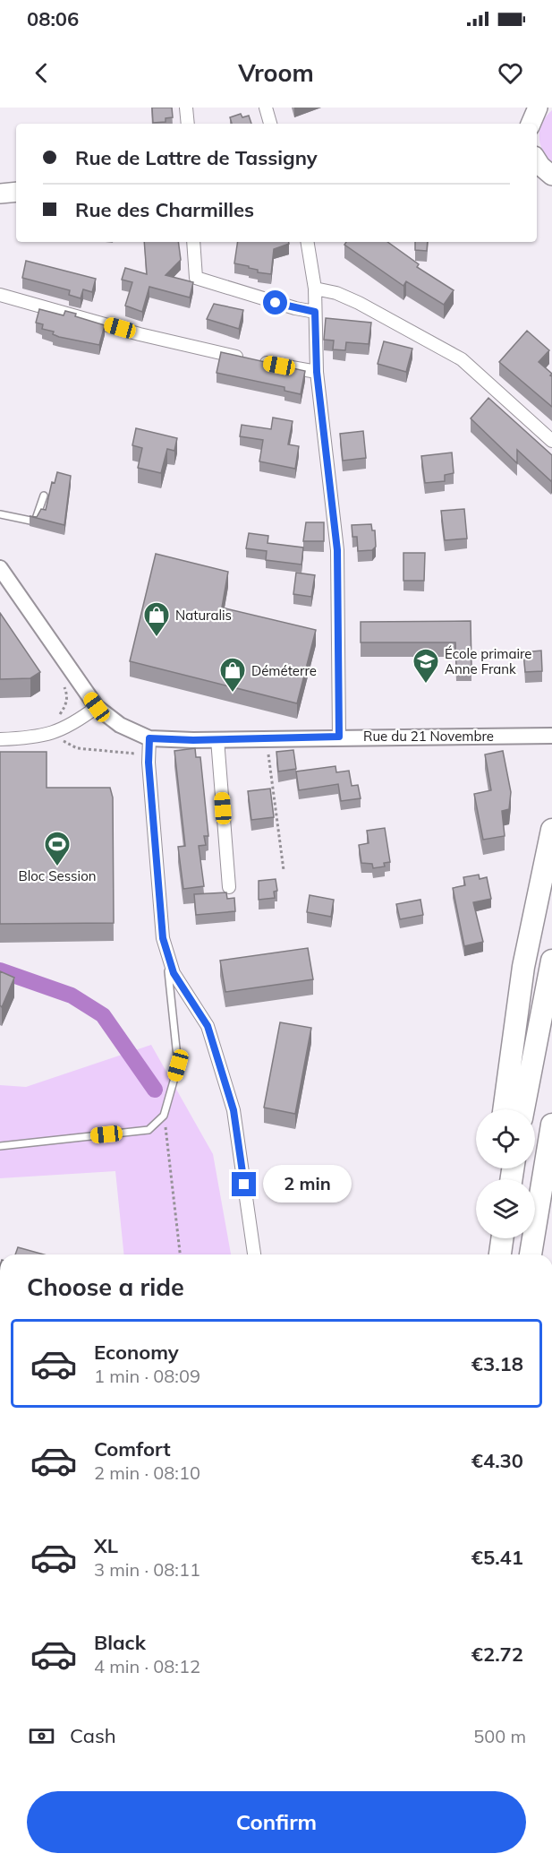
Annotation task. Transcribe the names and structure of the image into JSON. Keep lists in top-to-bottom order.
{
  "streets": {
    "street": ["Rue du 21 Novembre"]
  },
  "places": {
    "shop": ["Naturalis", "Déméterre"],
    "school or university": ["École primaire Anne Frank"],
    "sports": ["Bloc Session"]
  },
  "page": {
    "status": "08:06",
    "header": "Vroom",
    "banner": ["Rue de Lattre de Tassigny", "Rue des Charmilles"],
    "bubble": "2 min",
    "heading": "Choose a ride",
    "list": [
      {
        "name": "Economy",
        "note": "1 min · 08:09",
        "value": "€3.18"
      },
      {
        "name": "Comfort",
        "note": "2 min · 08:10",
        "value": "€4.30"
      },
      {
        "name": "XL",
        "note": "3 min · 08:11",
        "value": "€5.41"
      },
      {
        "name": "Black",
        "note": "4 min · 08:12",
        "value": "€2.72"
      }
    ],
    "pay": ["Cash", "500 m"],
    "buttons": "Confirm"
  }
}
